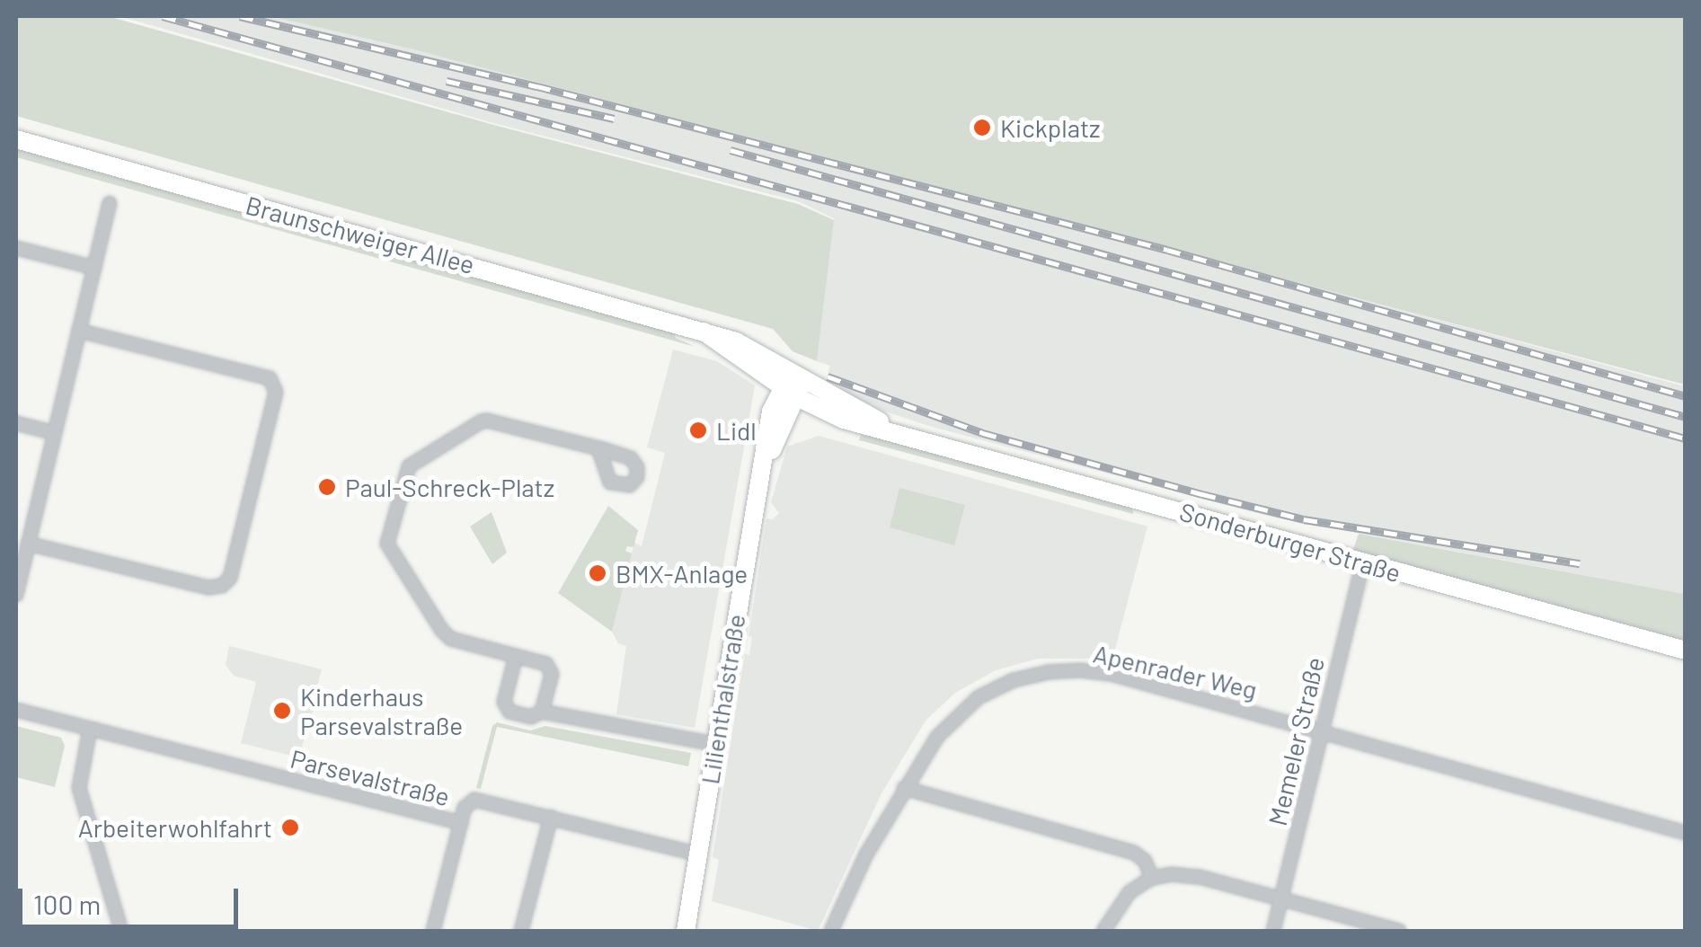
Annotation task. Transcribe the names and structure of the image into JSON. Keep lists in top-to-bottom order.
{
  "streets": {
    "street": [
      "Braunschweiger Allee",
      "Sonderburger Straße",
      "Apenrader Weg",
      "Lilienthalstraße",
      "Memeler Straße",
      "Parsevalstraße"
    ]
  },
  "crossings": [
    ["Braunschweiger Allee", "Sonderburger Straße"],
    ["Braunschweiger Allee", "Lilienthalstraße"],
    ["Sonderburger Straße", "Lilienthalstraße"],
    ["Sonderburger Straße", "Memeler Straße"],
    ["Apenrader Weg", "Memeler Straße"],
    ["Lilienthalstraße", "Parsevalstraße"]
  ],
  "places": [
    "Kickplatz",
    "Lidl",
    "Paul-Schreck-Platz",
    "BMX-Anlage",
    "Kinderhaus Parsevalstraße",
    "Arbeiterwohlfahrt"
  ],
  "scale_bar": "100 m"
}
